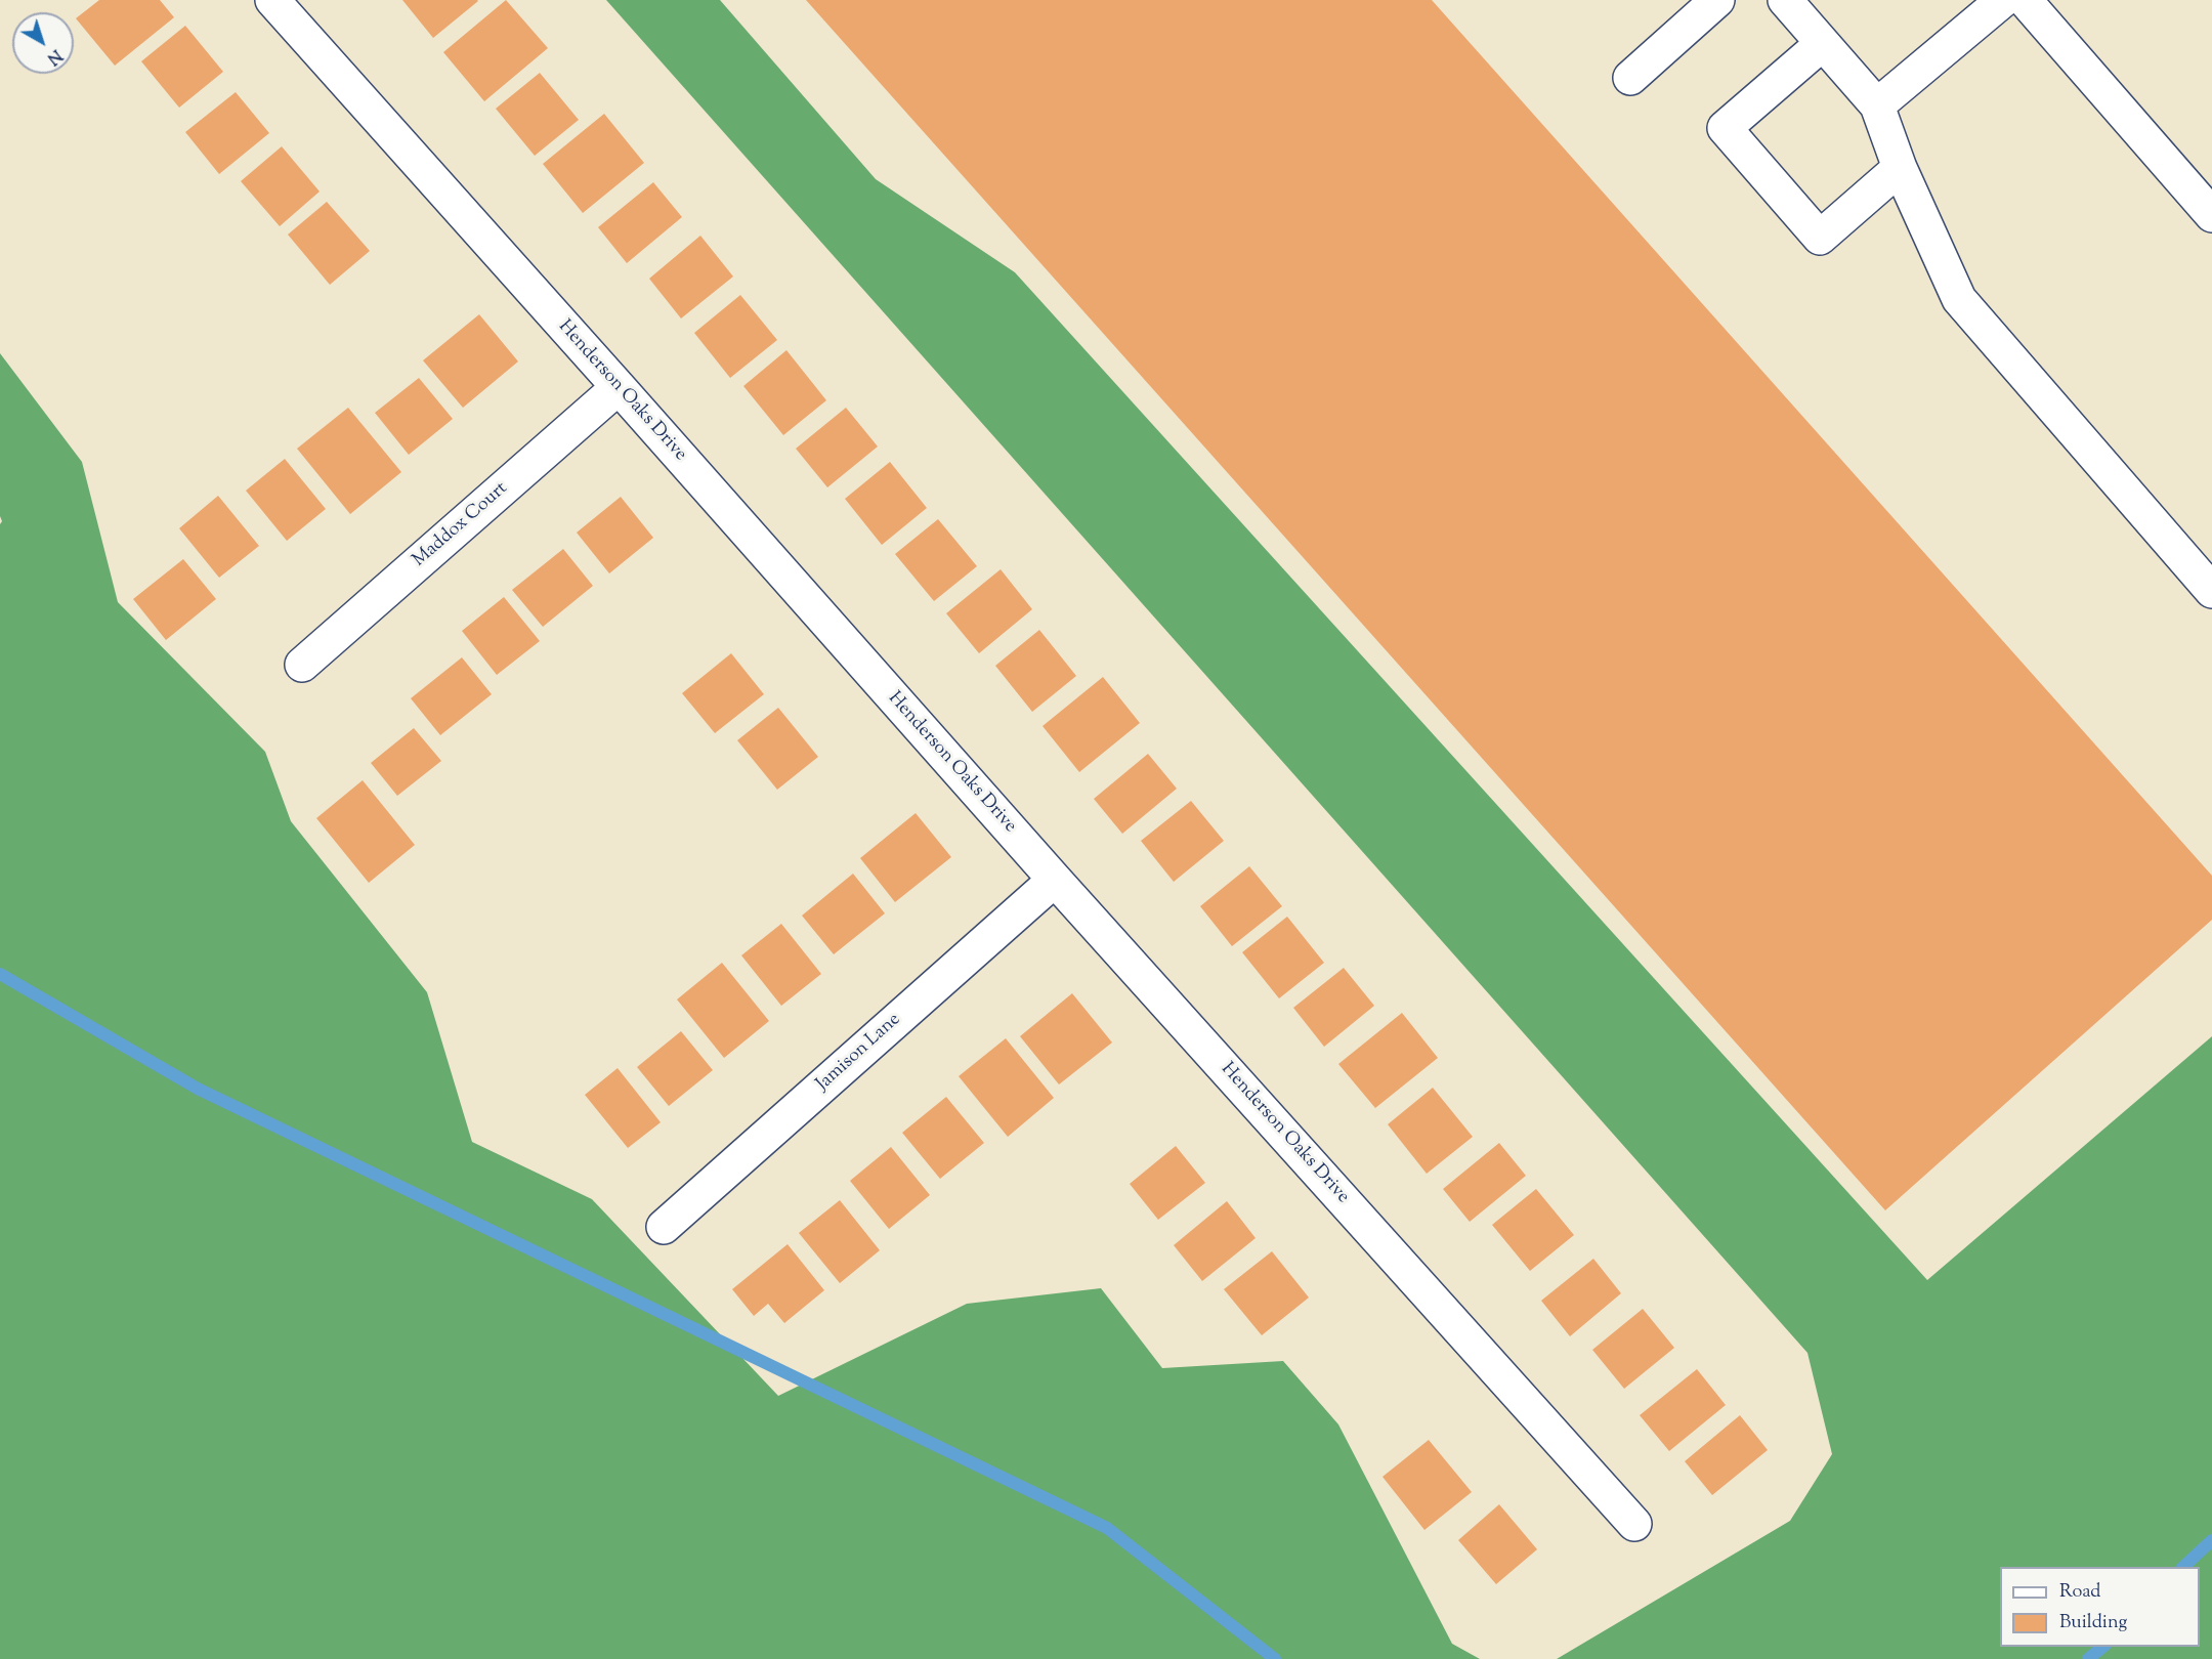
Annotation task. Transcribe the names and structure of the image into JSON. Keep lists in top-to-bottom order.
{
  "streets": {
    "street": ["Henderson Oaks Drive", "Maddox Court", "Jamison Lane"]
  },
  "crossings": [
    ["Henderson Oaks Drive", "Maddox Court"],
    ["Henderson Oaks Drive", "Jamison Lane"]
  ],
  "legend": ["Road", "Building"],
  "north": "bottom right"
}
